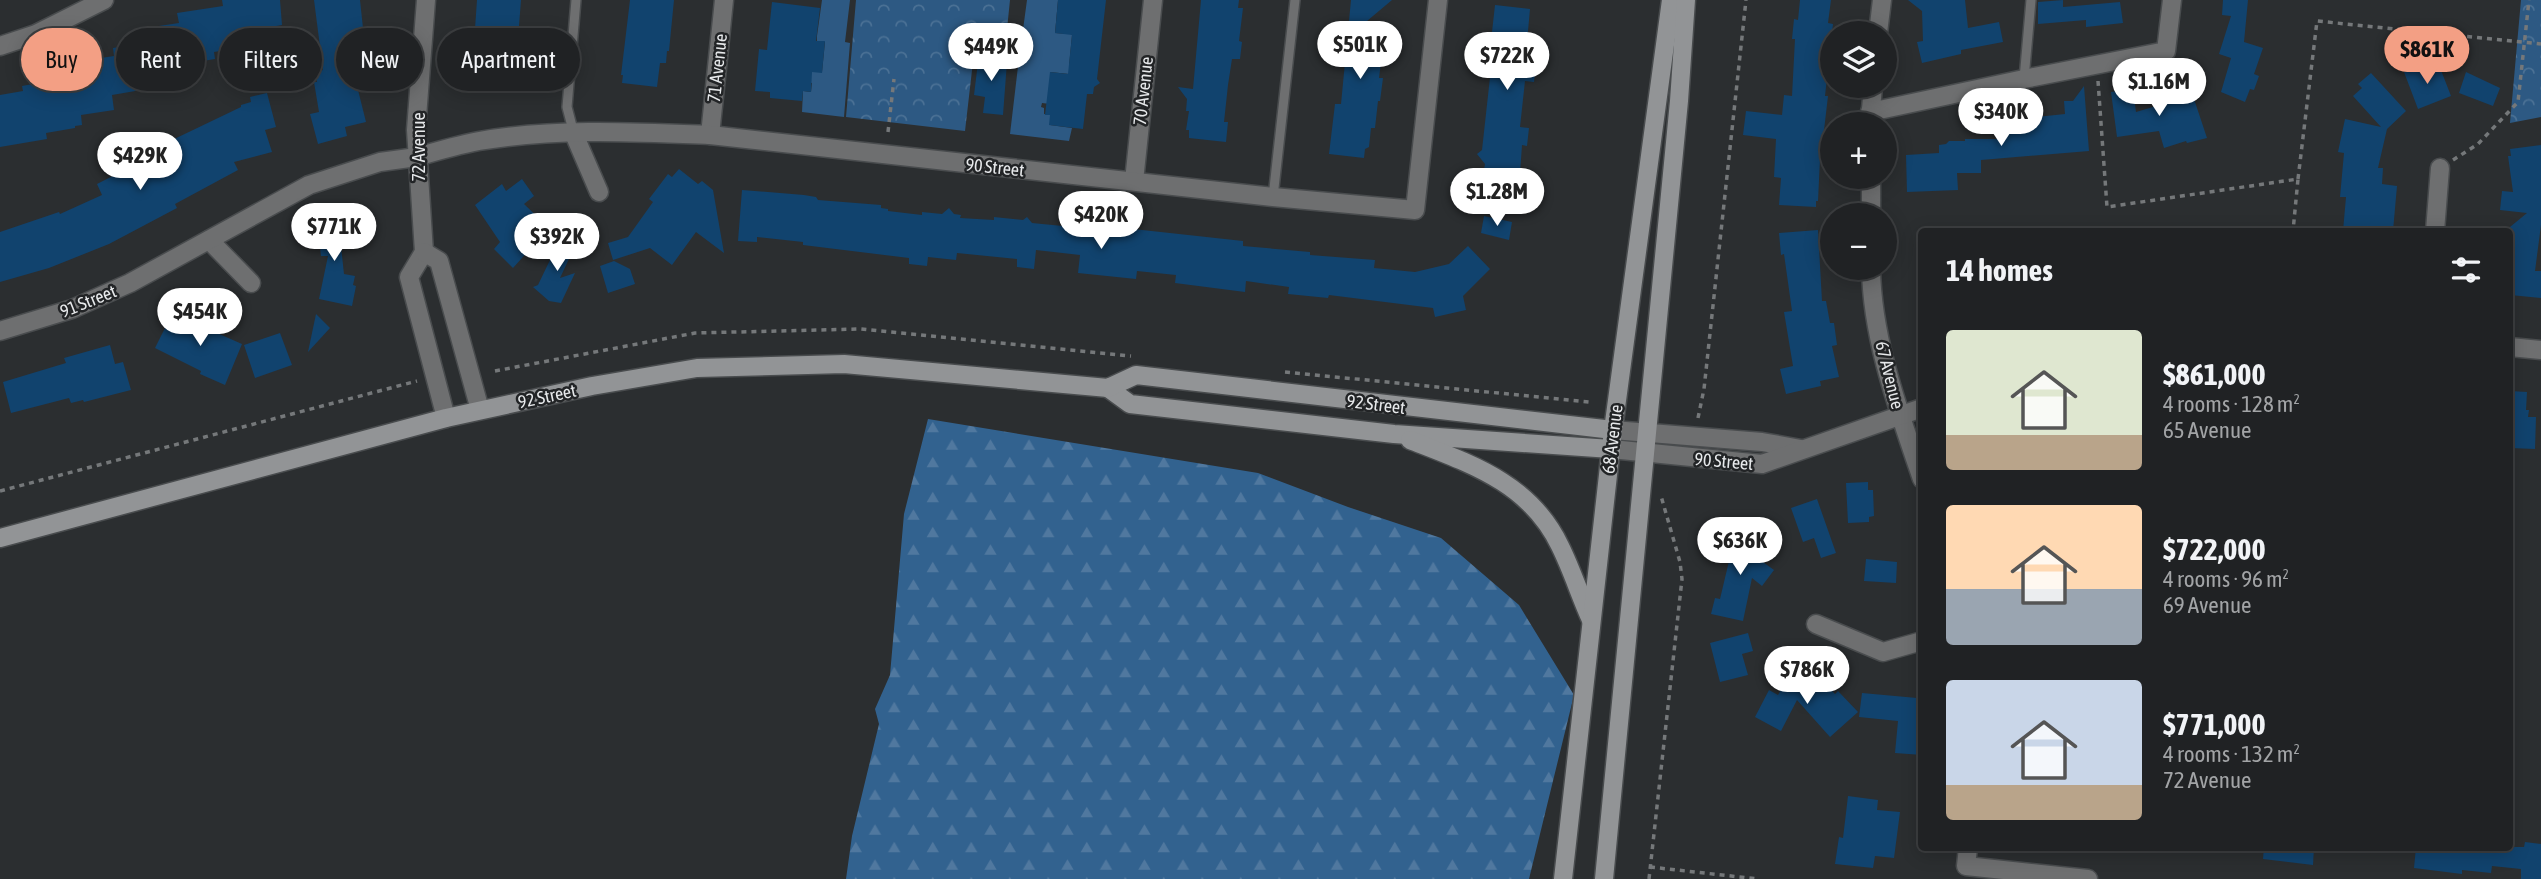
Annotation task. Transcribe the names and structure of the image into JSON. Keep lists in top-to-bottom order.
{
  "streets": {
    "main road": ["92 Street", "68 Avenue"],
    "street": [
      "71 Avenue",
      "70 Avenue",
      "72 Avenue",
      "90 Street",
      "91 Street",
      "67 Avenue"
    ]
  },
  "crossings": [
    ["71 Avenue", "90 Street"],
    ["70 Avenue", "90 Street"],
    ["72 Avenue", "90 Street"],
    ["72 Avenue", "91 Street"],
    ["72 Avenue", "92 Street"],
    ["90 Street", "91 Street"],
    ["90 Street", "67 Avenue"],
    ["90 Street", "92 Street"],
    ["90 Street", "68 Avenue"],
    ["92 Street", "68 Avenue"]
  ],
  "page": {
    "map_buttons": ["+", "−"],
    "price": [
      "$501K",
      "$449K",
      "$861K",
      "$722K",
      "$1.16M",
      "$340K",
      "$429K",
      "$1.28M",
      "$420K",
      "$771K",
      "$392K",
      "$454K",
      "$636K",
      "$786K"
    ],
    "chip": [
      "Buy",
      "Rent",
      "Filters",
      "New",
      "Apartment"
    ],
    "heading": "14 homes",
    "list": [
      {
        "name": "$861,000",
        "note": "4 rooms · 128 m² · 65 Avenue"
      },
      {
        "name": "$722,000",
        "note": "4 rooms · 96 m² · 69 Avenue"
      },
      {
        "name": "$771,000",
        "note": "4 rooms · 132 m² · 72 Avenue"
      }
    ]
  }
}
